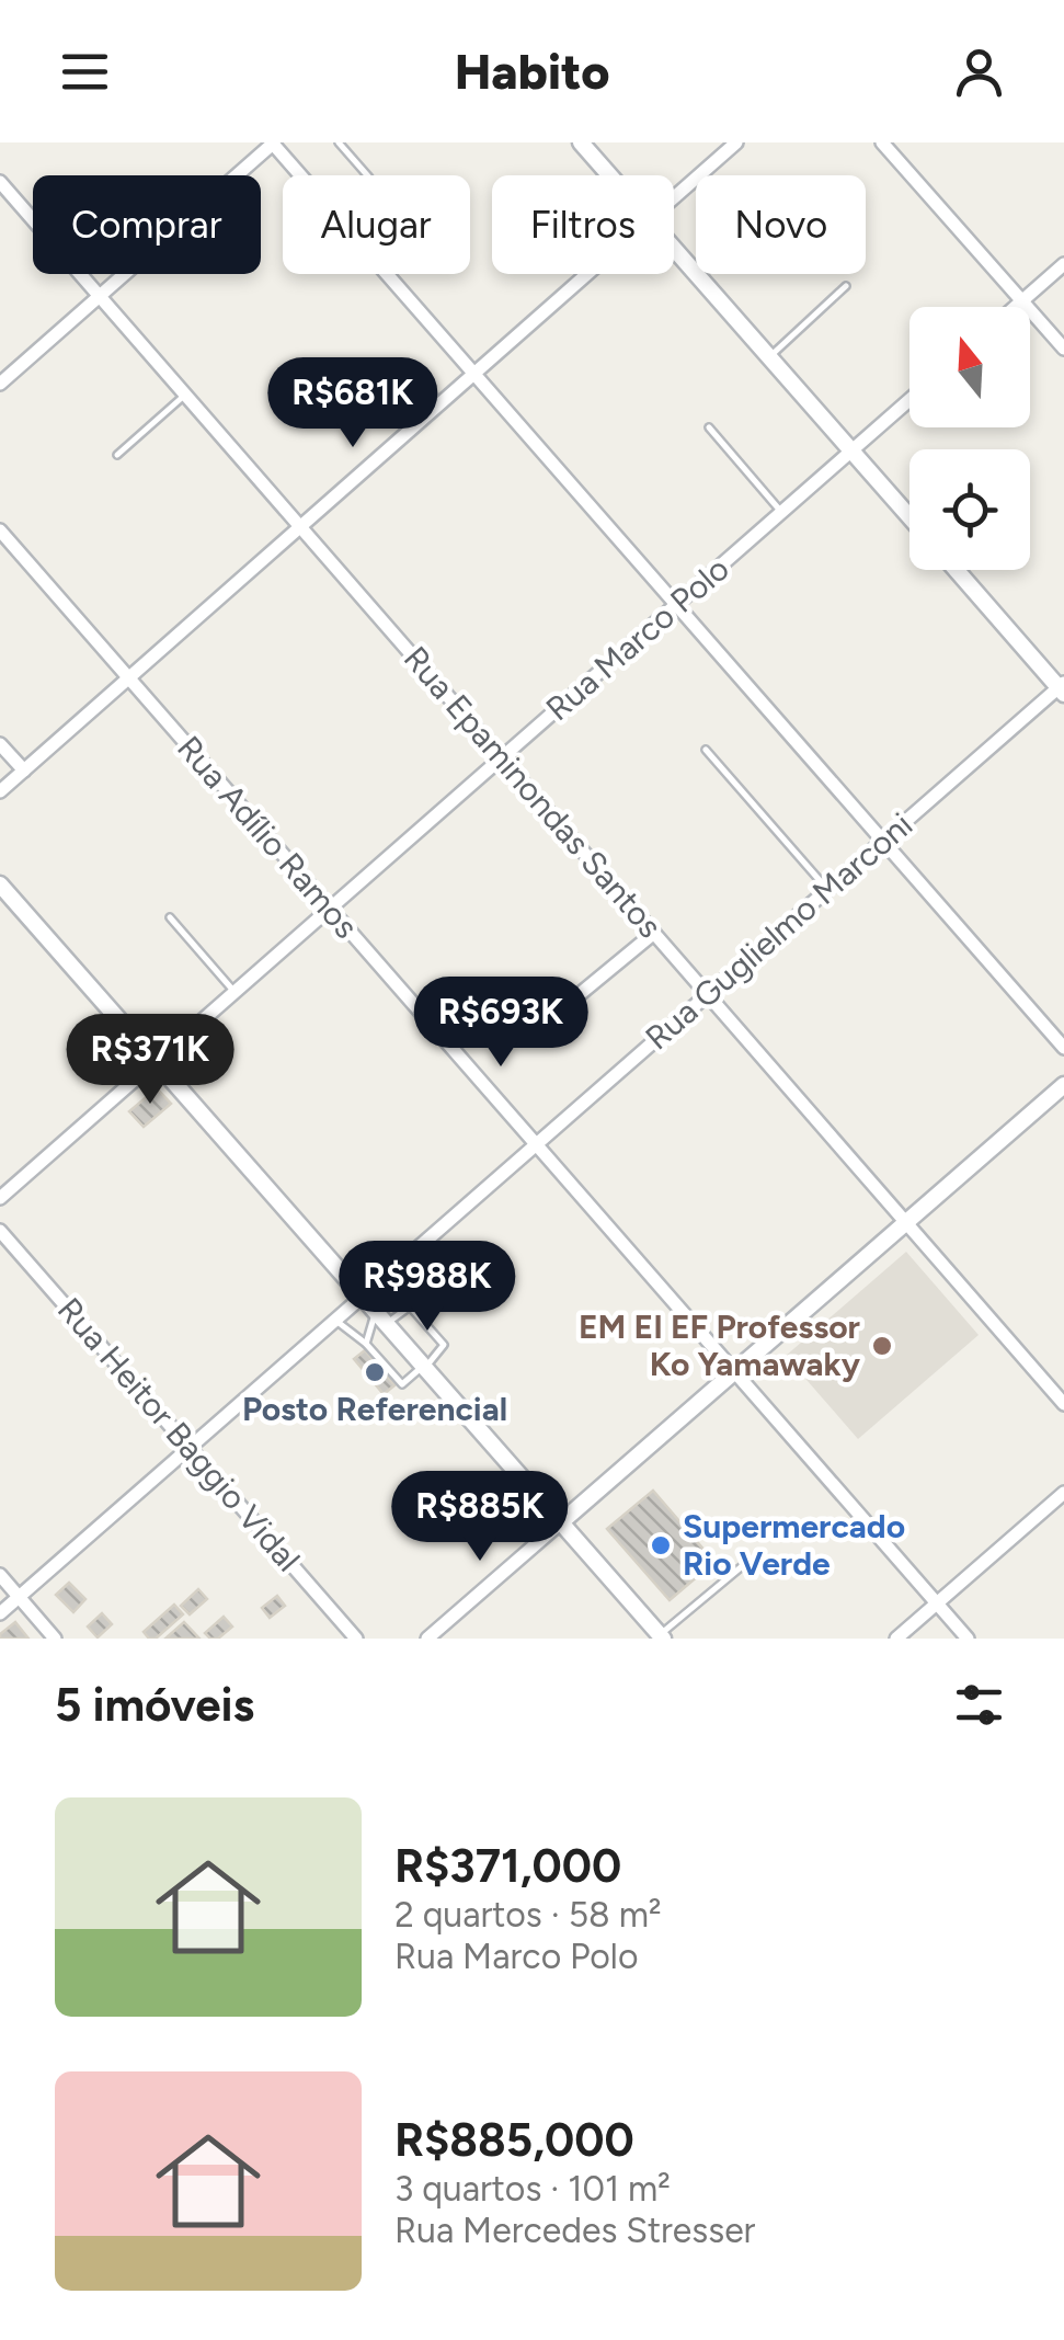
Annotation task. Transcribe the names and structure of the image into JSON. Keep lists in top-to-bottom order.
{
  "streets": {
    "street": [
      "Rua Marco Polo",
      "Rua Epaminondas Santos",
      "Rua Adílio Ramos",
      "Rua Guglielmo Marconi",
      "Rua Heitor Baggio Vidal"
    ]
  },
  "crossings": [
    ["Rua Marco Polo", "Rua Epaminondas Santos"],
    ["Rua Marco Polo", "Rua Adílio Ramos"],
    ["Rua Epaminondas Santos", "Rua Guglielmo Marconi"],
    ["Rua Adílio Ramos", "Rua Guglielmo Marconi"],
    ["Rua Guglielmo Marconi", "Rua Heitor Baggio Vidal"]
  ],
  "places": ["EM EI EF Professor Ko Yamawaky", "Posto Referencial", "Supermercado Rio Verde"],
  "north": "top",
  "page": {
    "header": "Habito",
    "chip": [
      "Comprar",
      "Alugar",
      "Filtros",
      "Novo"
    ],
    "price": [
      "R$681K",
      "R$693K",
      "R$371K",
      "R$988K",
      "R$885K"
    ],
    "heading": "5 imóveis",
    "list": [
      {
        "name": "R$371,000",
        "note": "2 quartos · 58 m² · Rua Marco Polo"
      },
      {
        "name": "R$885,000",
        "note": "3 quartos · 101 m² · Rua Mercedes Stresser"
      }
    ]
  }
}
